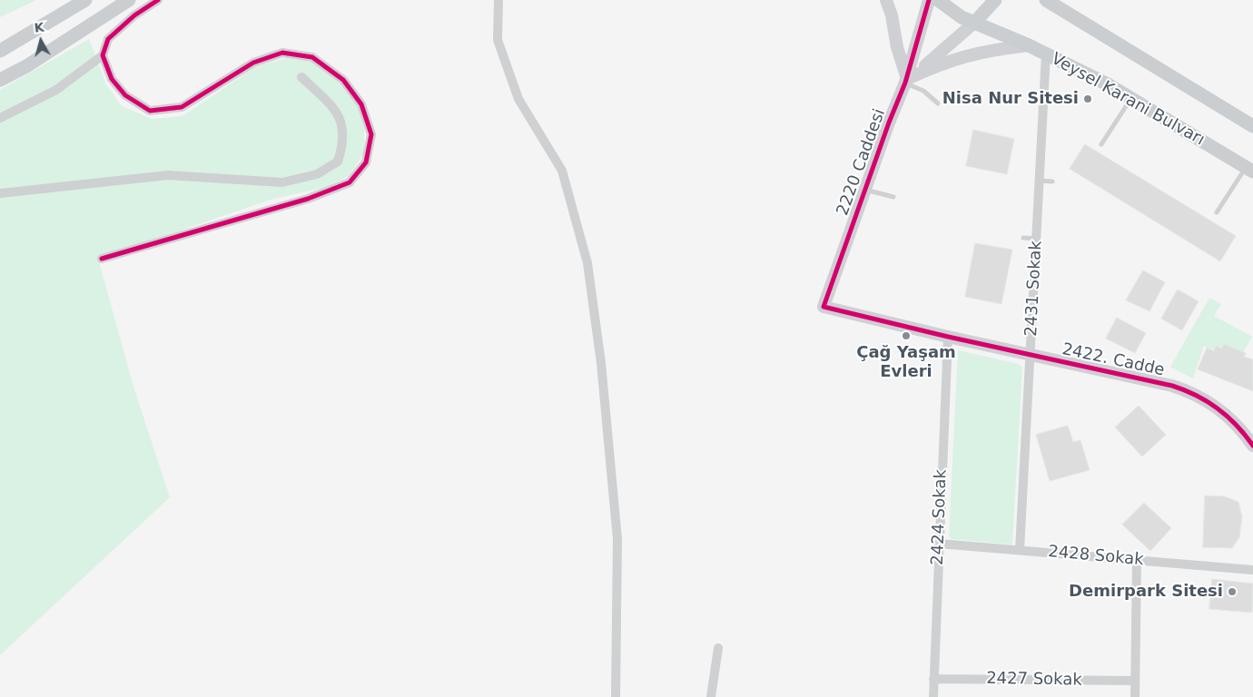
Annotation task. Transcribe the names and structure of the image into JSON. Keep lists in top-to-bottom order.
{
  "streets": {
    "main road": ["Veysel Karani Bulvarı"],
    "street": [
      "2220 Caddesi",
      "2431 Sokak",
      "2422. Cadde",
      "2424 Sokak",
      "2428 Sokak",
      "2427 Sokak"
    ]
  },
  "crossings": [
    ["Veysel Karani Bulvarı", "2431 Sokak"],
    ["2220 Caddesi", "2422. Cadde"],
    ["2431 Sokak", "2422. Cadde"],
    ["2431 Sokak", "2428 Sokak"],
    ["2422. Cadde", "2424 Sokak"],
    ["2424 Sokak", "2428 Sokak"],
    ["2424 Sokak", "2427 Sokak"]
  ],
  "places": ["Nisa Nur Sitesi", "Çağ Yaşam Evleri", "Demirpark Sitesi"],
  "north": "top"
}
